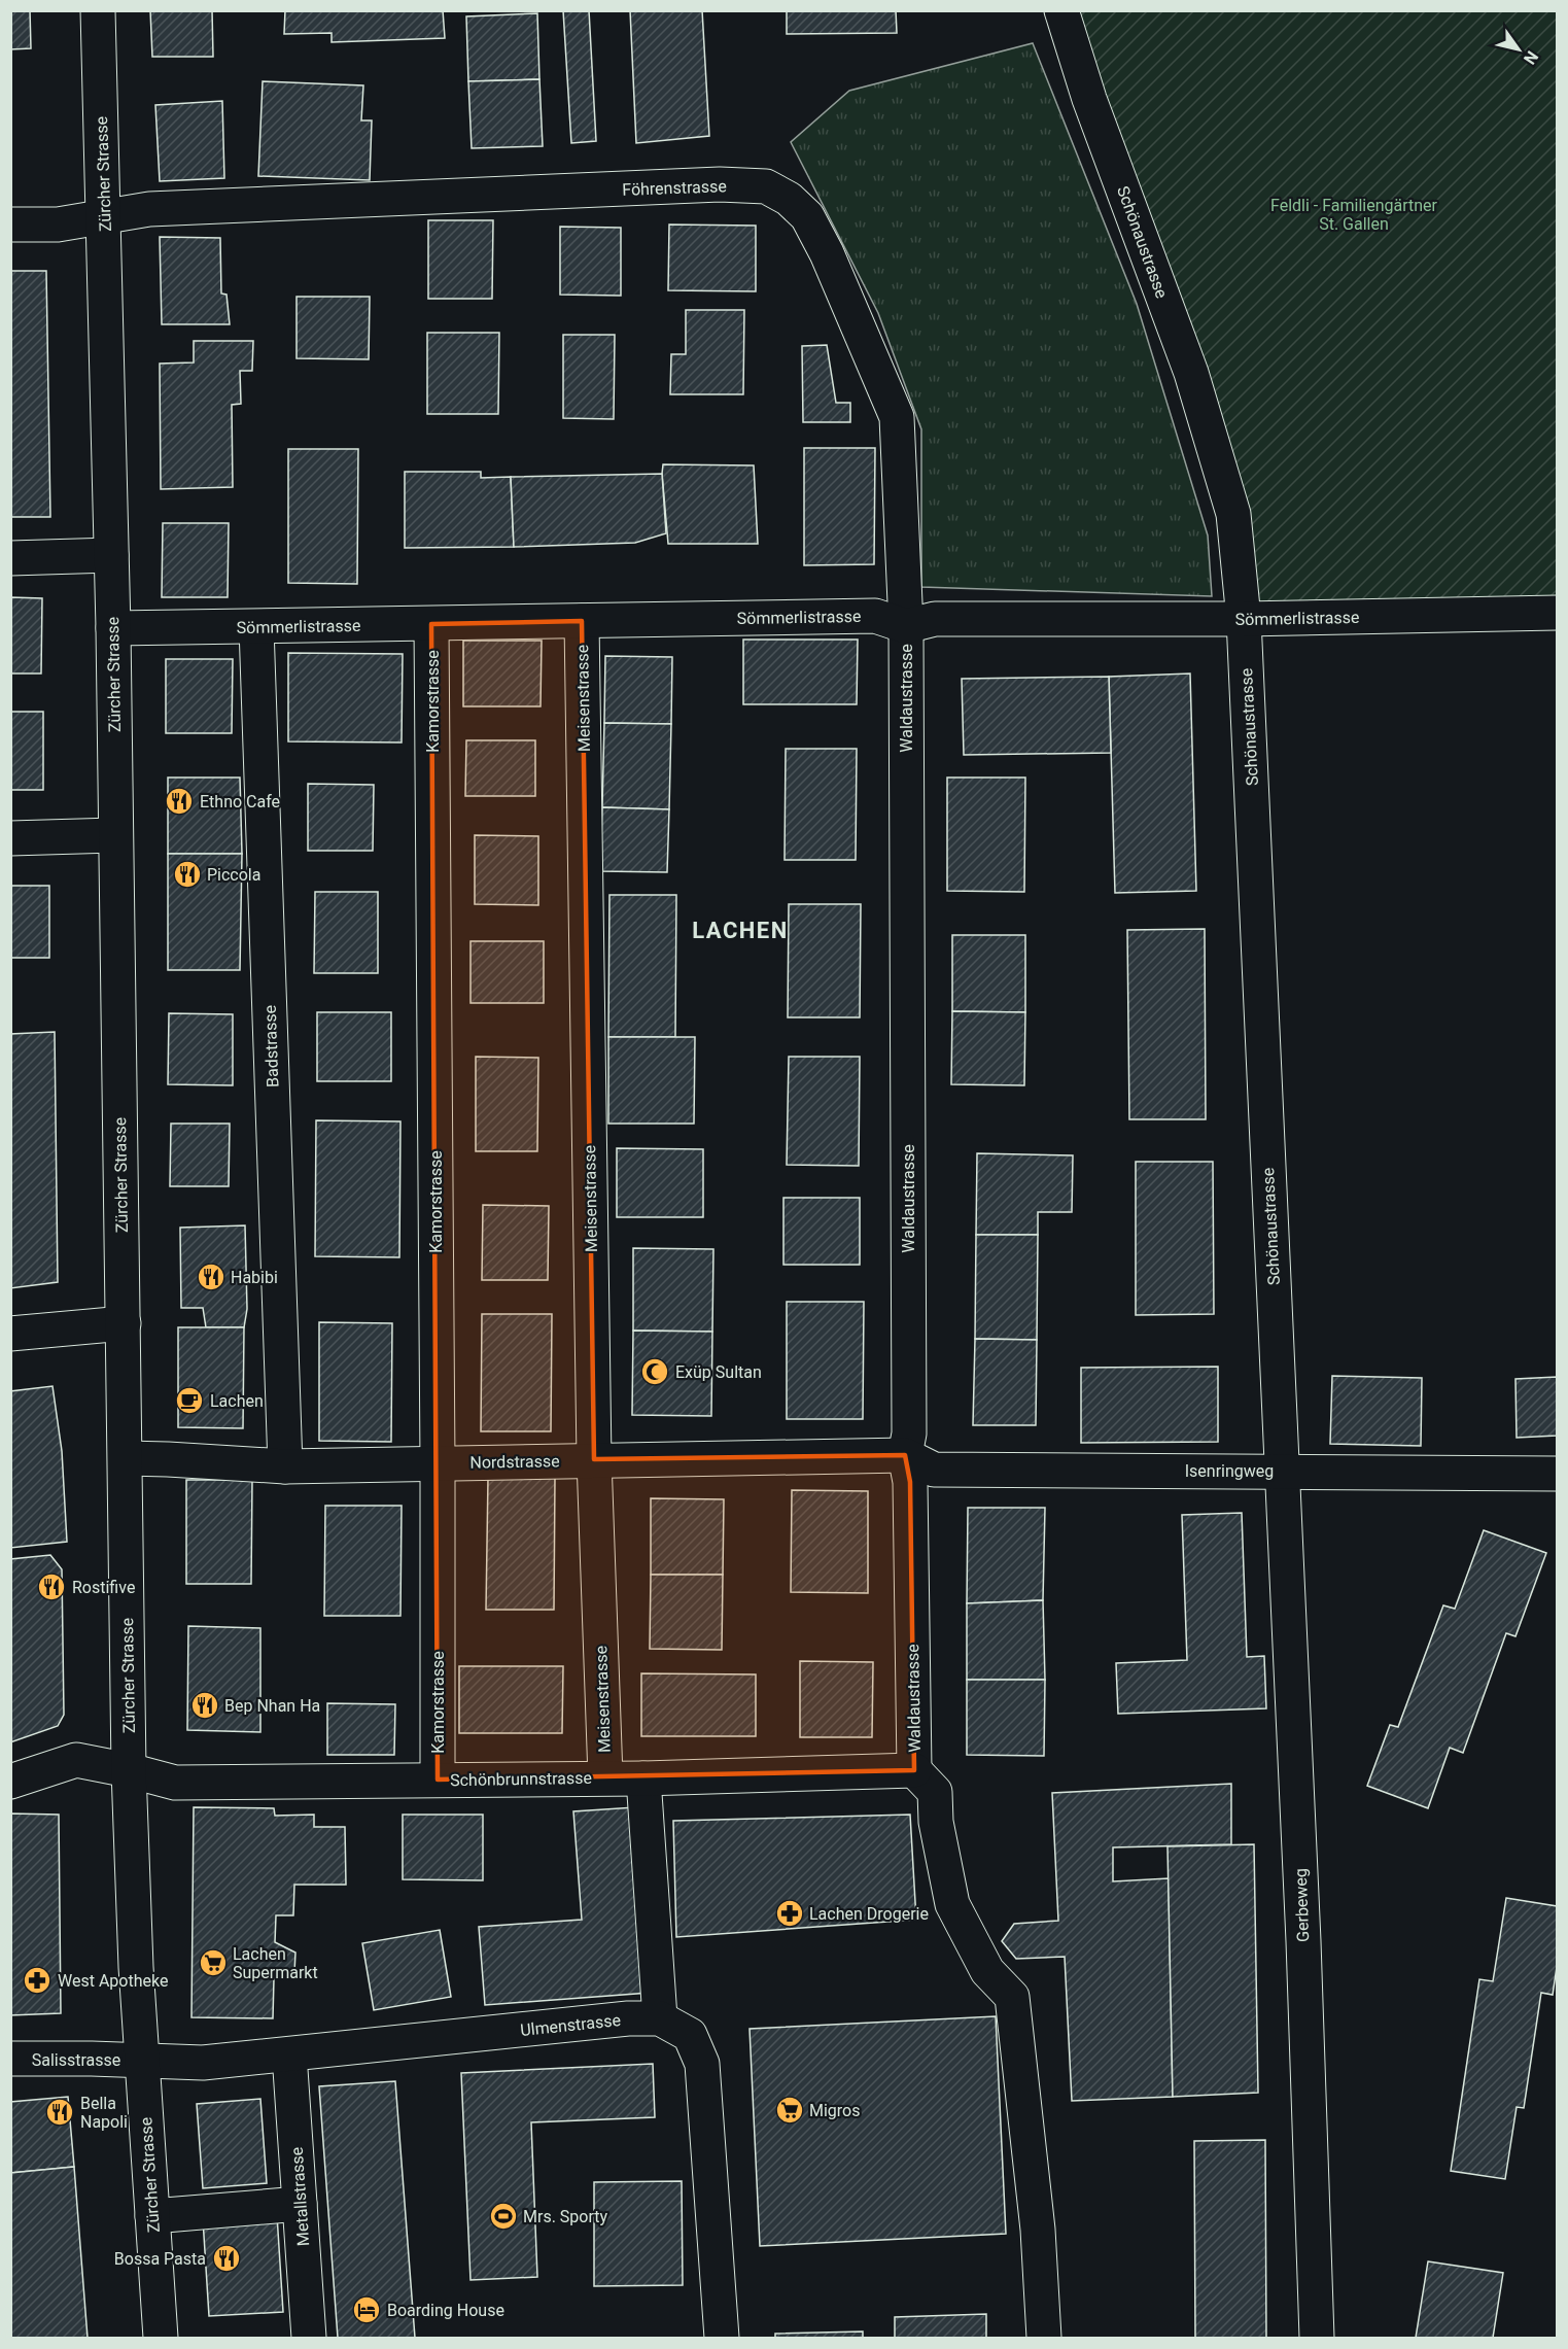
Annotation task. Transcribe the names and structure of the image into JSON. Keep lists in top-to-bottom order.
{
  "streets": {
    "street": [
      "Zürcher Strasse",
      "Föhrenstrasse",
      "Schönaustrasse",
      "Sömmerlistrasse",
      "Meisenstrasse",
      "Waldaustrasse",
      "Kamorstrasse",
      "Badstrasse",
      "Nordstrasse",
      "Isenringweg",
      "Schönbrunnstrasse",
      "Gerbeweg",
      "Ulmenstrasse",
      "Salisstrasse",
      "Metallstrasse"
    ]
  },
  "crossings": [
    ["Zürcher Strasse", "Föhrenstrasse"],
    ["Zürcher Strasse", "Sömmerlistrasse"],
    ["Zürcher Strasse", "Nordstrasse"],
    ["Zürcher Strasse", "Schönbrunnstrasse"],
    ["Zürcher Strasse", "Ulmenstrasse"],
    ["Zürcher Strasse", "Salisstrasse"],
    ["Föhrenstrasse", "Sömmerlistrasse"],
    ["Föhrenstrasse", "Waldaustrasse"],
    ["Schönaustrasse", "Sömmerlistrasse"],
    ["Schönaustrasse", "Isenringweg"],
    ["Schönaustrasse", "Gerbeweg"],
    ["Sömmerlistrasse", "Meisenstrasse"],
    ["Sömmerlistrasse", "Waldaustrasse"],
    ["Sömmerlistrasse", "Kamorstrasse"],
    ["Sömmerlistrasse", "Badstrasse"],
    ["Meisenstrasse", "Nordstrasse"],
    ["Meisenstrasse", "Schönbrunnstrasse"],
    ["Waldaustrasse", "Nordstrasse"],
    ["Waldaustrasse", "Isenringweg"],
    ["Waldaustrasse", "Schönbrunnstrasse"],
    ["Kamorstrasse", "Nordstrasse"],
    ["Kamorstrasse", "Schönbrunnstrasse"],
    ["Badstrasse", "Nordstrasse"],
    ["Nordstrasse", "Isenringweg"],
    ["Isenringweg", "Gerbeweg"],
    ["Ulmenstrasse", "Salisstrasse"],
    ["Ulmenstrasse", "Metallstrasse"]
  ],
  "districts": ["LACHEN"],
  "parks": ["Feldli - Familiengärtner St. Gallen"],
  "places": {
    "restaurant": [
      "Ethno Cafe",
      "Piccola",
      "Habibi",
      "Rostifive",
      "Bep Nhan Ha",
      "Bella Napoli",
      "Bossa Pasta"
    ],
    "mosque": ["Exüp Sultan"],
    "cafe": ["Lachen"],
    "pharmacy": ["Lachen Drogerie", "West Apotheke"],
    "supermarket": ["Lachen Supermarkt", "Migros"],
    "sports": ["Mrs. Sporty"],
    "hotel": ["Boarding House"]
  },
  "north": "bottom right"
}
